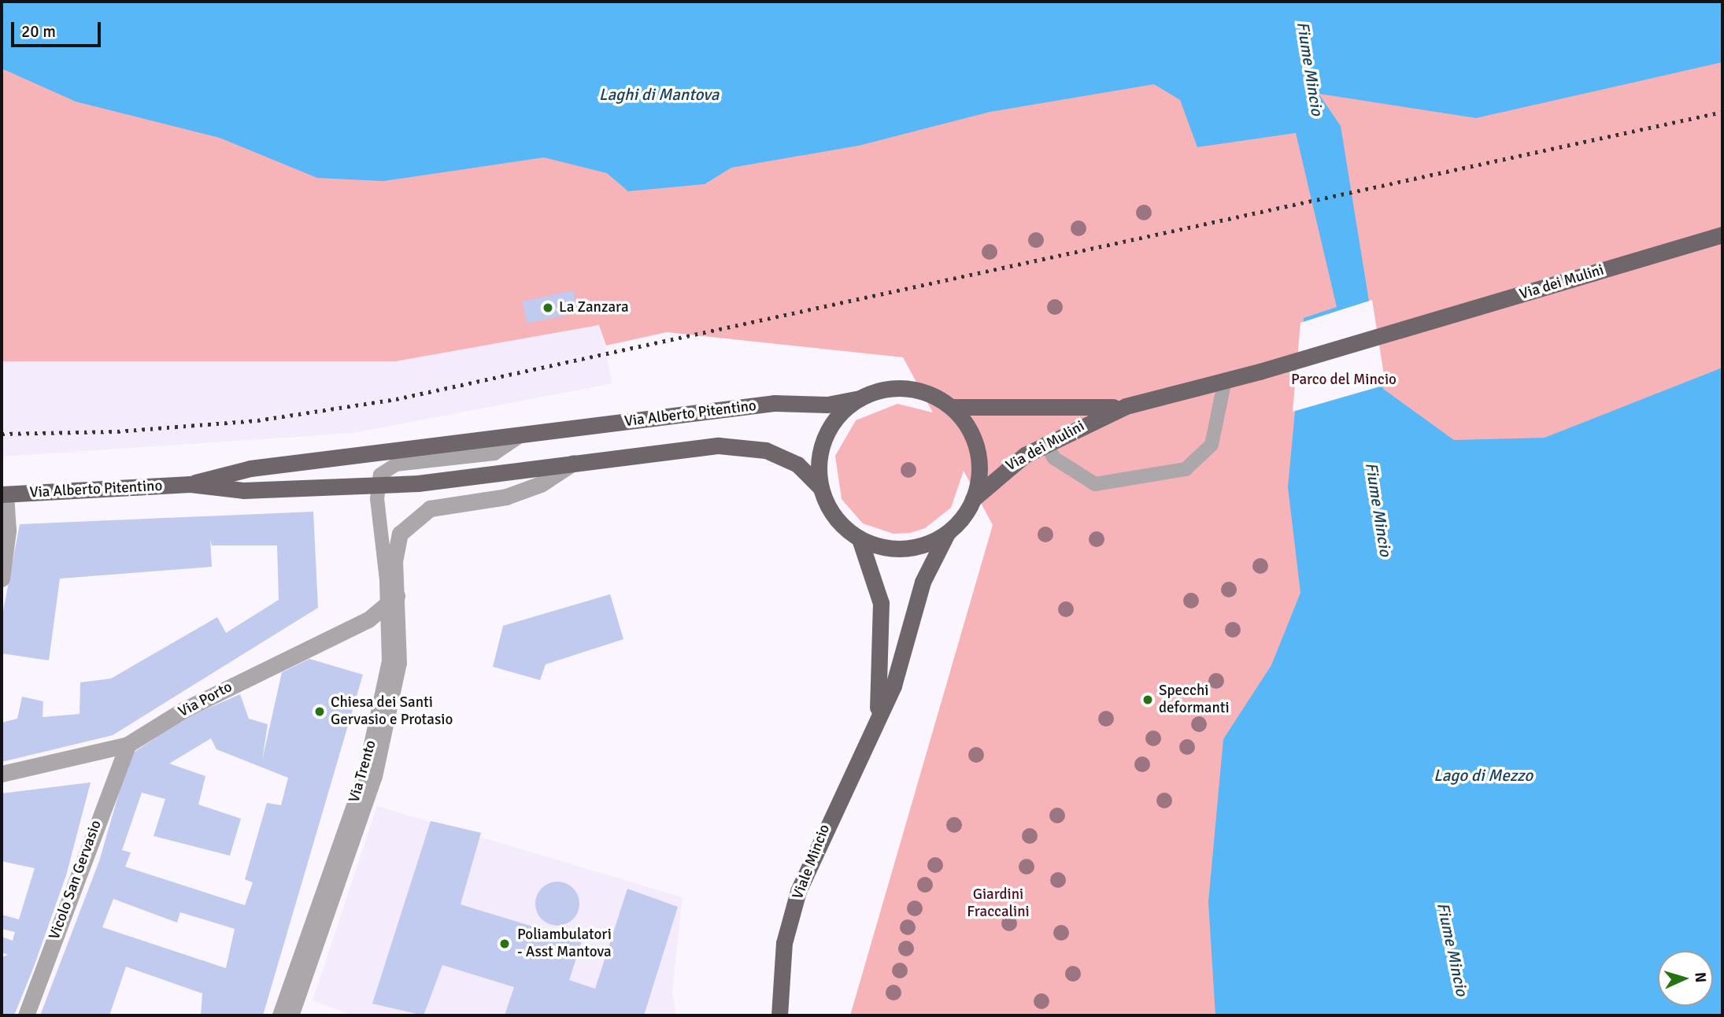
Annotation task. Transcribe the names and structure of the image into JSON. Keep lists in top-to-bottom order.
{
  "streets": {
    "main road": ["Via dei Mulini", "Via Alberto Pitentino", "Viale Mincio"],
    "street": ["Via Porto", "Via Trento", "Vicolo San Gervasio"]
  },
  "crossings": [
    ["Via dei Mulini", "Via Alberto Pitentino"],
    ["Via dei Mulini", "Viale Mincio"],
    ["Via Alberto Pitentino", "Via Trento"],
    ["Via Alberto Pitentino", "Viale Mincio"],
    ["Via Porto", "Via Trento"],
    ["Via Porto", "Vicolo San Gervasio"]
  ],
  "water": ["Fiume Mincio", "Laghi di Mantova", "Lago di Mezzo"],
  "parks": ["Parco del Mincio", "Giardini Fraccalini"],
  "places": [
    "La Zanzara",
    "Specchi deformanti",
    "Chiesa dei Santi Gervasio e Protasio",
    "Poliambulatori - Asst Mantova"
  ],
  "scale_bar": "20 m",
  "north": "right"
}
